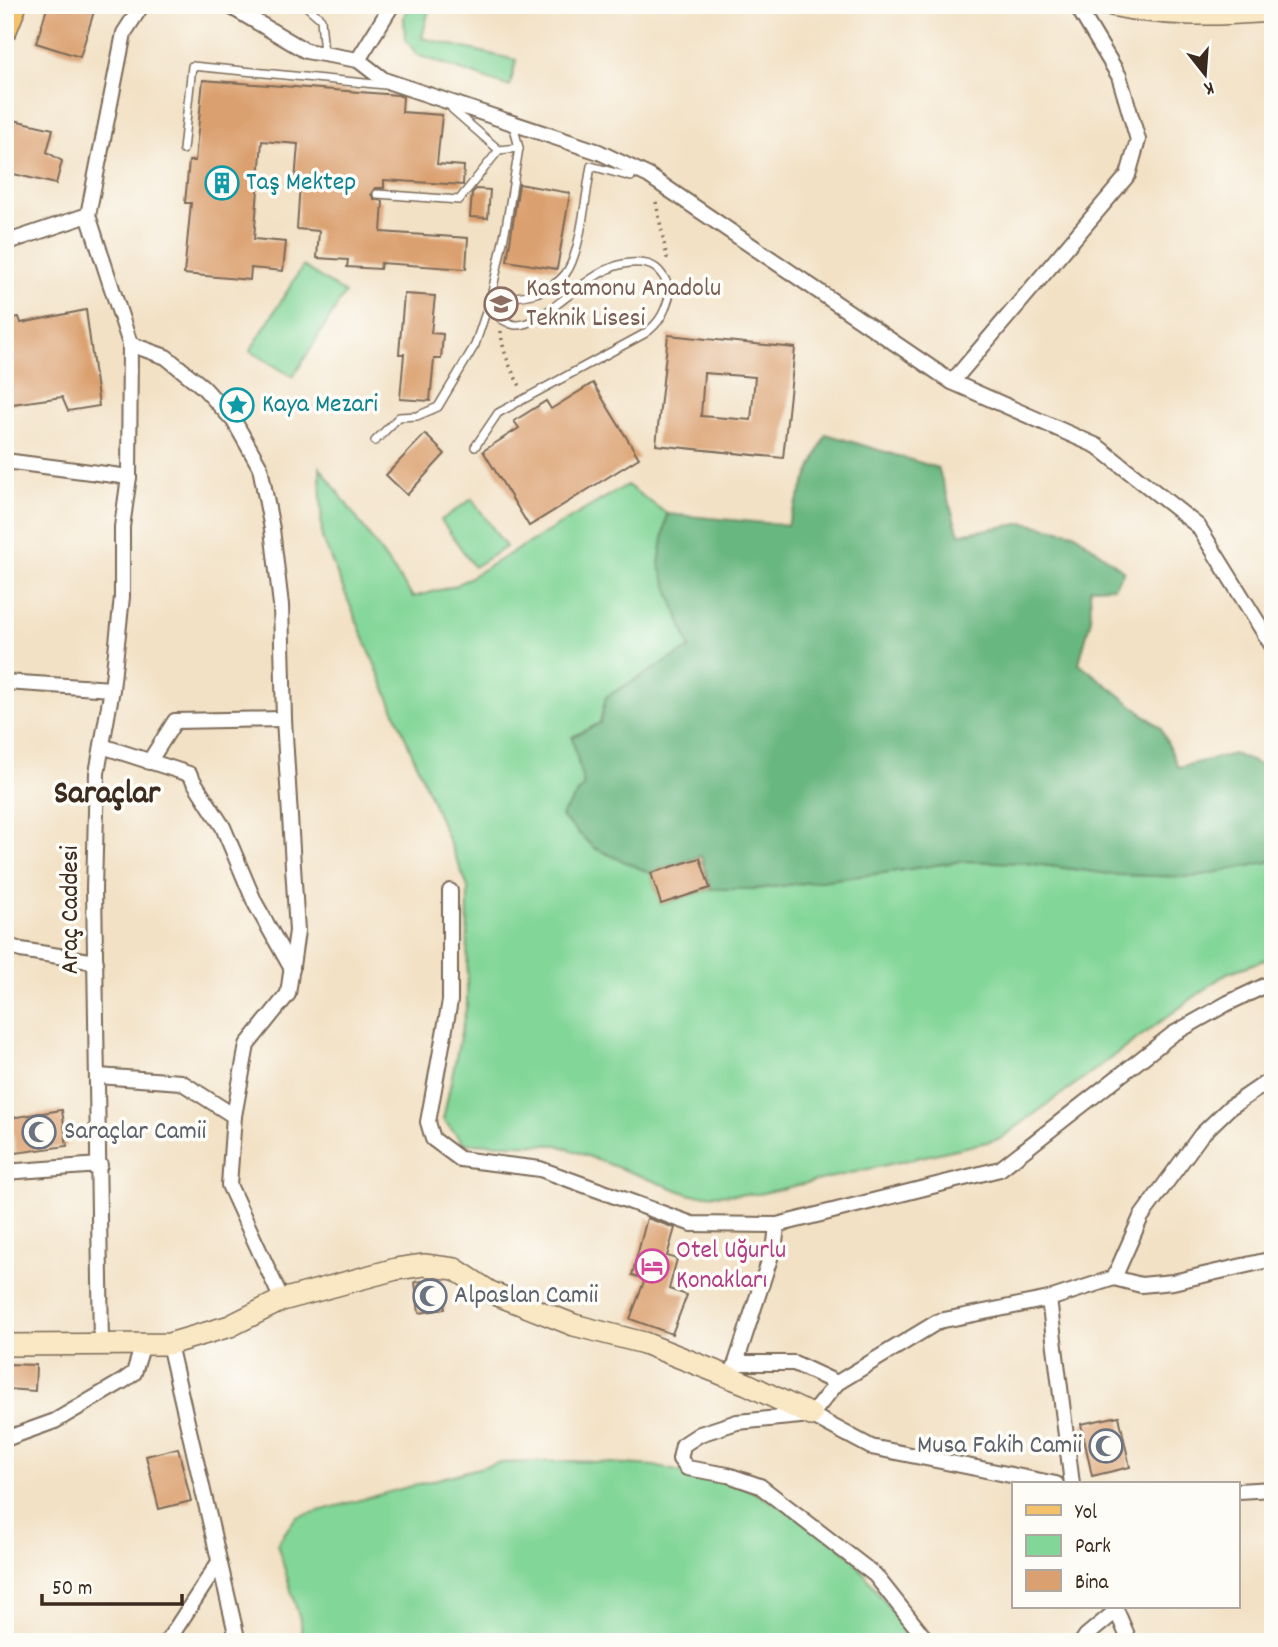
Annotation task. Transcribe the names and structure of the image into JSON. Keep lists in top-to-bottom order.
{
  "streets": {
    "street": ["Araç Caddesi"]
  },
  "districts": ["Saraçlar"],
  "places": {
    "building": ["Taş Mektep"],
    "school or university": ["Kastamonu Anadolu Teknik Lisesi"],
    "place": ["Kaya Mezari"],
    "mosque": ["Saraçlar Camii", "Alpaslan Camii", "Musa Fakih Camii"],
    "hotel": ["Otel Uğurlu Konakları"]
  },
  "legend": ["Yol", "Park", "Bina"],
  "scale_bar": "50 m",
  "north": "bottom"
}
